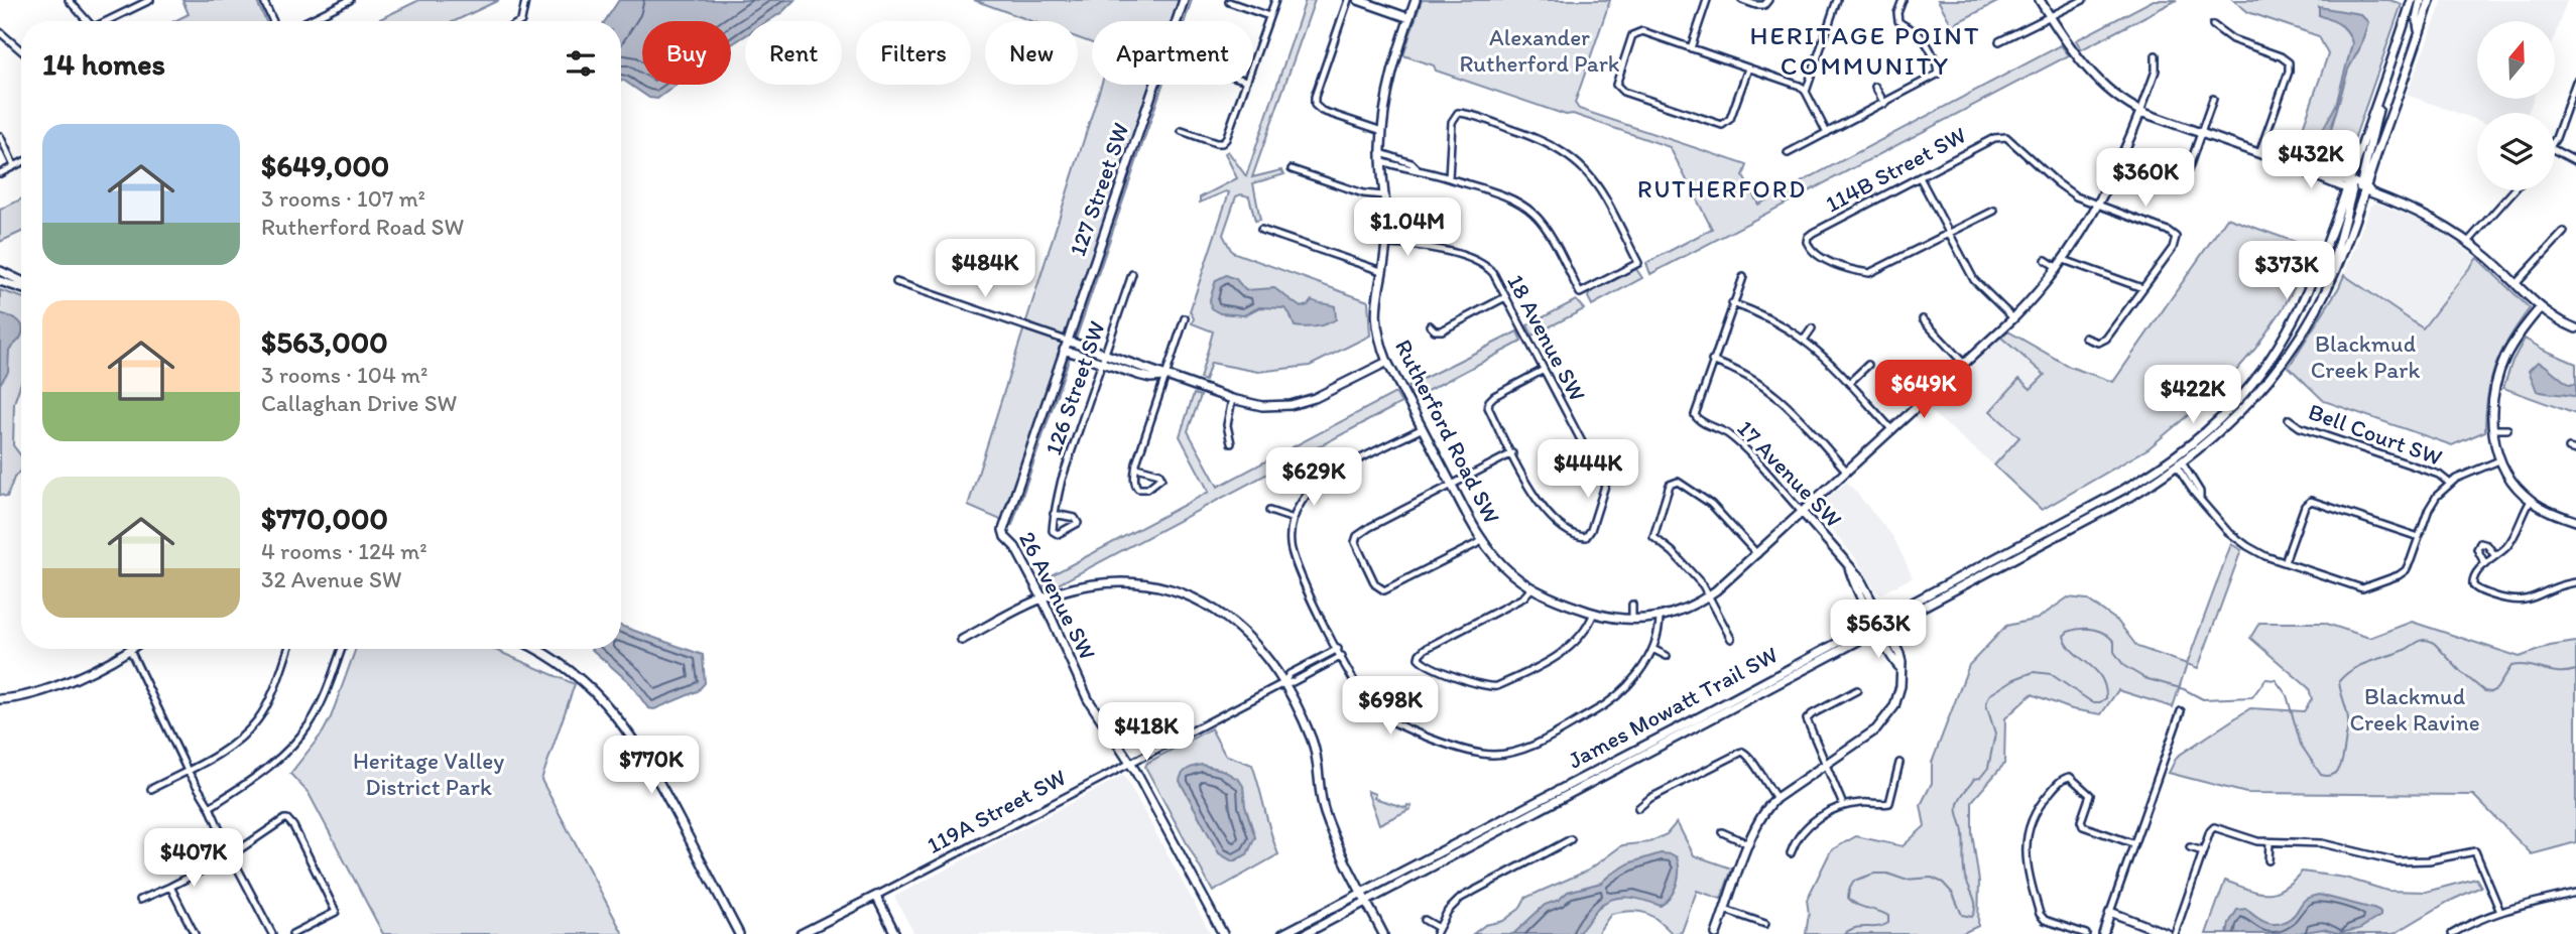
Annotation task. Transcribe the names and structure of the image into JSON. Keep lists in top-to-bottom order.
{
  "streets": {
    "street": [
      "114B Street SW",
      "127 Street SW",
      "18 Avenue SW",
      "126 Street SW",
      "Rutherford Road SW",
      "Bell Court SW",
      "17 Avenue SW",
      "26 Avenue SW",
      "James Mowatt Trail SW",
      "119A Street SW"
    ]
  },
  "crossings": [
    ["114B Street SW", "Rutherford Road SW"],
    ["127 Street SW", "26 Avenue SW"],
    ["18 Avenue SW", "Rutherford Road SW"],
    ["Rutherford Road SW", "17 Avenue SW"],
    ["17 Avenue SW", "James Mowatt Trail SW"],
    ["26 Avenue SW", "119A Street SW"]
  ],
  "districts": ["HERITAGE POINT COMMUNITY", "RUTHERFORD"],
  "parks": [
    "Alexander Rutherford Park",
    "Blackmud Creek Park",
    "Blackmud Creek Ravine",
    "Heritage Valley District Park"
  ],
  "north": "top",
  "page": {
    "chip": [
      "Buy",
      "Rent",
      "Filters",
      "New",
      "Apartment"
    ],
    "heading": "14 homes",
    "list": [
      {
        "name": "$649,000",
        "note": "3 rooms · 107 m² · Rutherford Road SW"
      },
      {
        "name": "$563,000",
        "note": "3 rooms · 104 m² · Callaghan Drive SW"
      },
      {
        "name": "$770,000",
        "note": "4 rooms · 124 m² · 32 Avenue SW"
      }
    ],
    "price": [
      "$432K",
      "$360K",
      "$1.04M",
      "$484K",
      "$373K",
      "$649K",
      "$422K",
      "$444K",
      "$629K",
      "$563K",
      "$698K",
      "$418K",
      "$770K",
      "$407K"
    ]
  }
}
